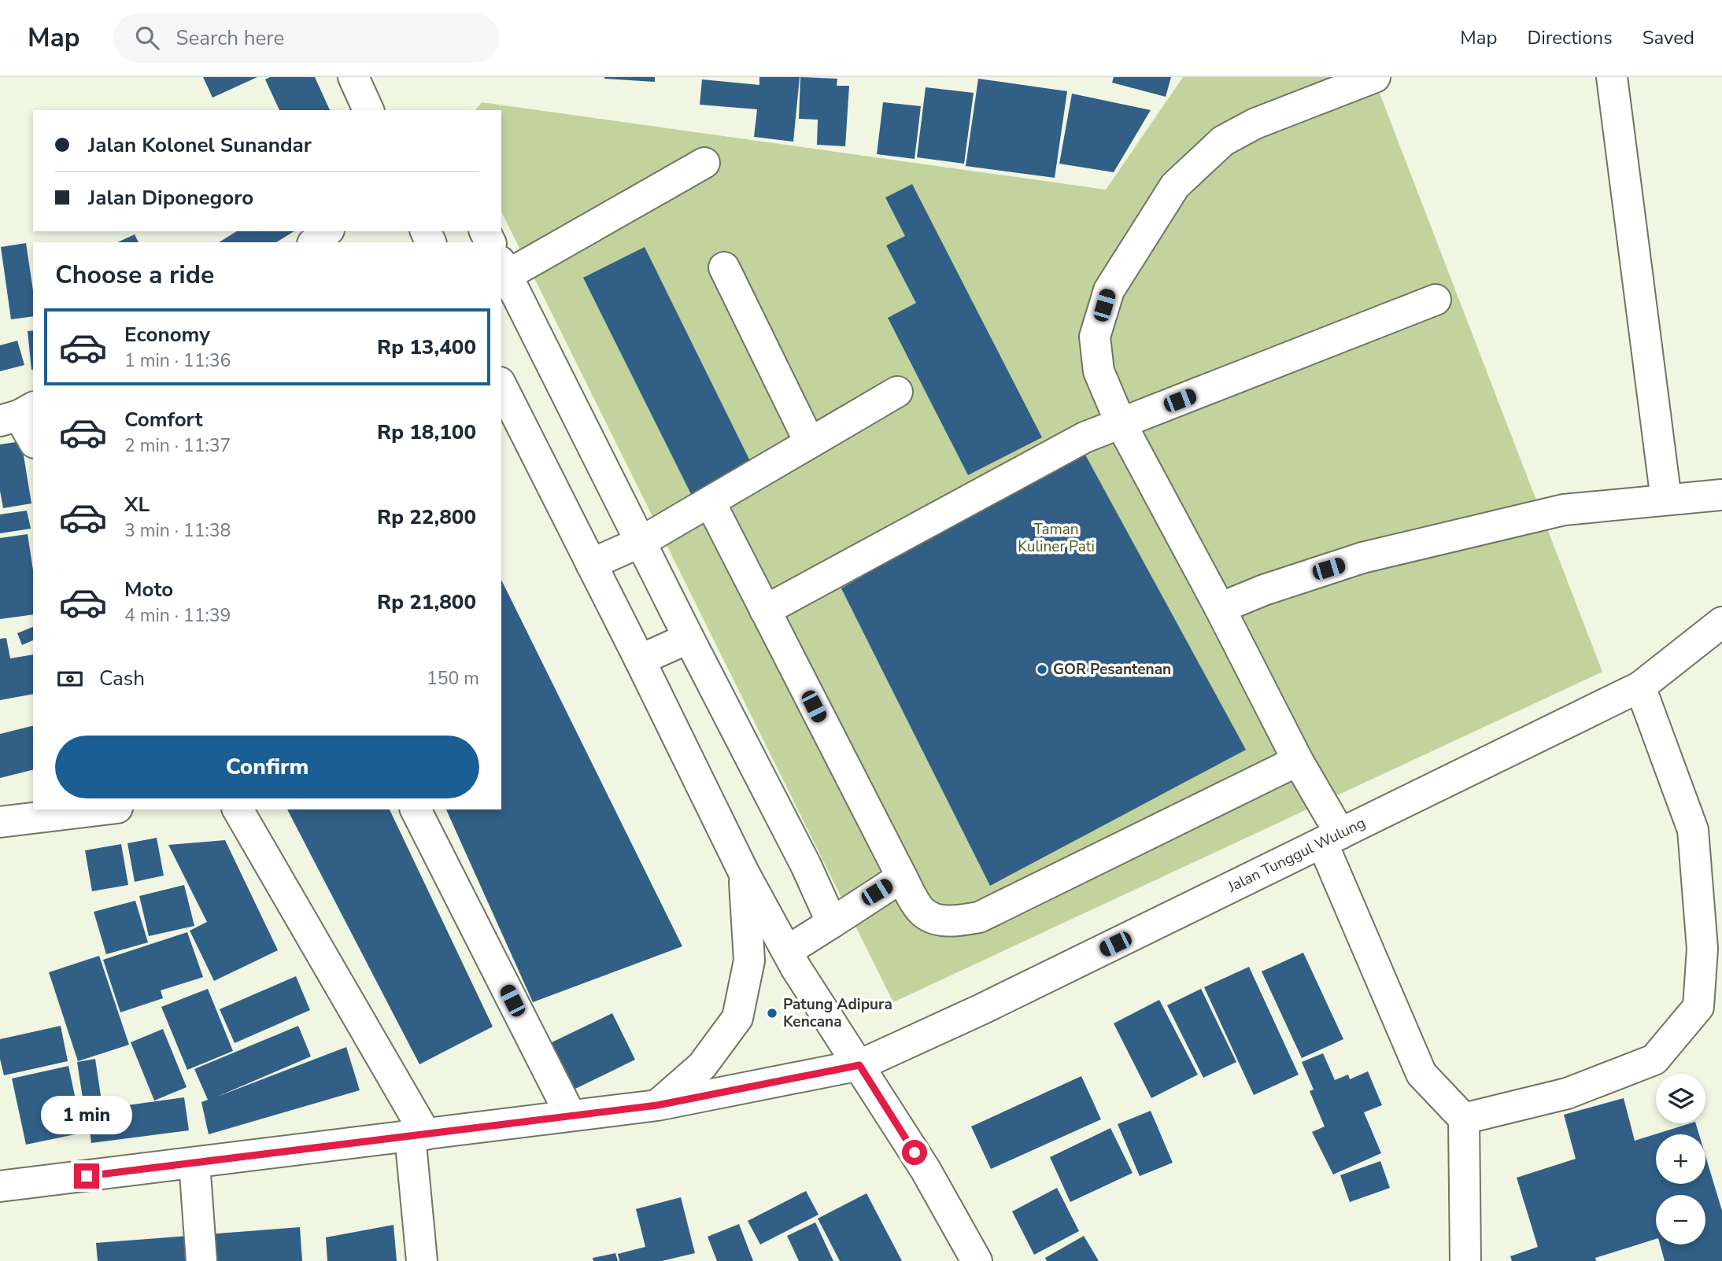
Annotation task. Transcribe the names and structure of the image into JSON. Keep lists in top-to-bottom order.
{
  "streets": {
    "main road": ["Jalan Tunggul Wulung"]
  },
  "parks": ["Taman Kuliner Pati"],
  "places": ["GOR Pesantenan", "Patung Adipura Kencana"],
  "page": {
    "header": "Map",
    "search": "Search here",
    "nav": ["Map", "Directions", "Saved"],
    "banner": ["Jalan Kolonel Sunandar", "Jalan Diponegoro"],
    "heading": "Choose a ride",
    "list": [
      {
        "name": "Economy",
        "note": "1 min · 11:36",
        "value": "Rp 13,400"
      },
      {
        "name": "Comfort",
        "note": "2 min · 11:37",
        "value": "Rp 18,100"
      },
      {
        "name": "XL",
        "note": "3 min · 11:38",
        "value": "Rp 22,800"
      },
      {
        "name": "Moto",
        "note": "4 min · 11:39",
        "value": "Rp 21,800"
      }
    ],
    "pay": ["Cash", "150 m"],
    "buttons": "Confirm",
    "map_buttons": ["+", "−"],
    "bubble": "1 min"
  }
}
